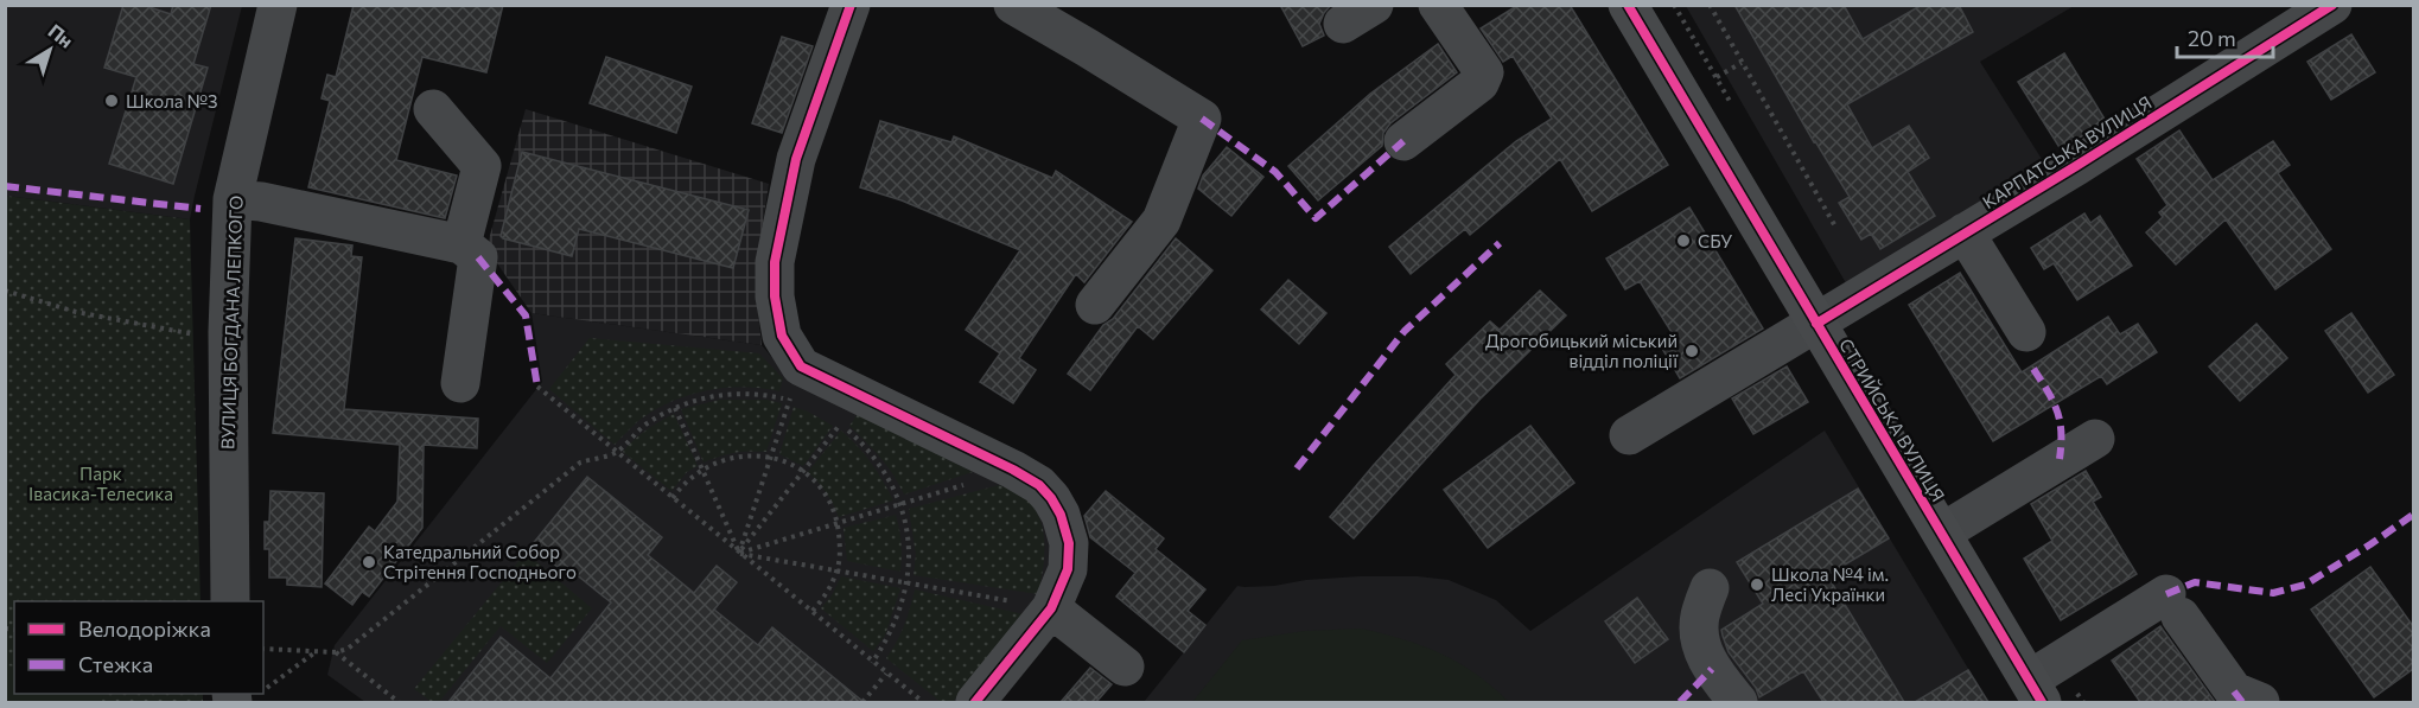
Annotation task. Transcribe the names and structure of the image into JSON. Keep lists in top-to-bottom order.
{
  "streets": {
    "main road": ["СТРИЙСЬКА ВУЛИЦЯ"],
    "street": ["КАРПАТСЬКА ВУЛИЦЯ", "ВУЛИЦЯ БОГДАНА ЛЕПКОГО"]
  },
  "crossings": [
    ["КАРПАТСЬКА ВУЛИЦЯ", "СТРИЙСЬКА ВУЛИЦЯ"]
  ],
  "parks": ["Парк Івасика-Телесика"],
  "places": [
    "Школа №3",
    "СБУ",
    "Дрогобицький міський відділ поліції",
    "Катедральний Собор Стрітення Господнього",
    "Школа №4 ім. Лесі Українки"
  ],
  "legend": ["Велодоріжка", "Стежка"],
  "scale_bar": "20 m",
  "north": "top right"
}
